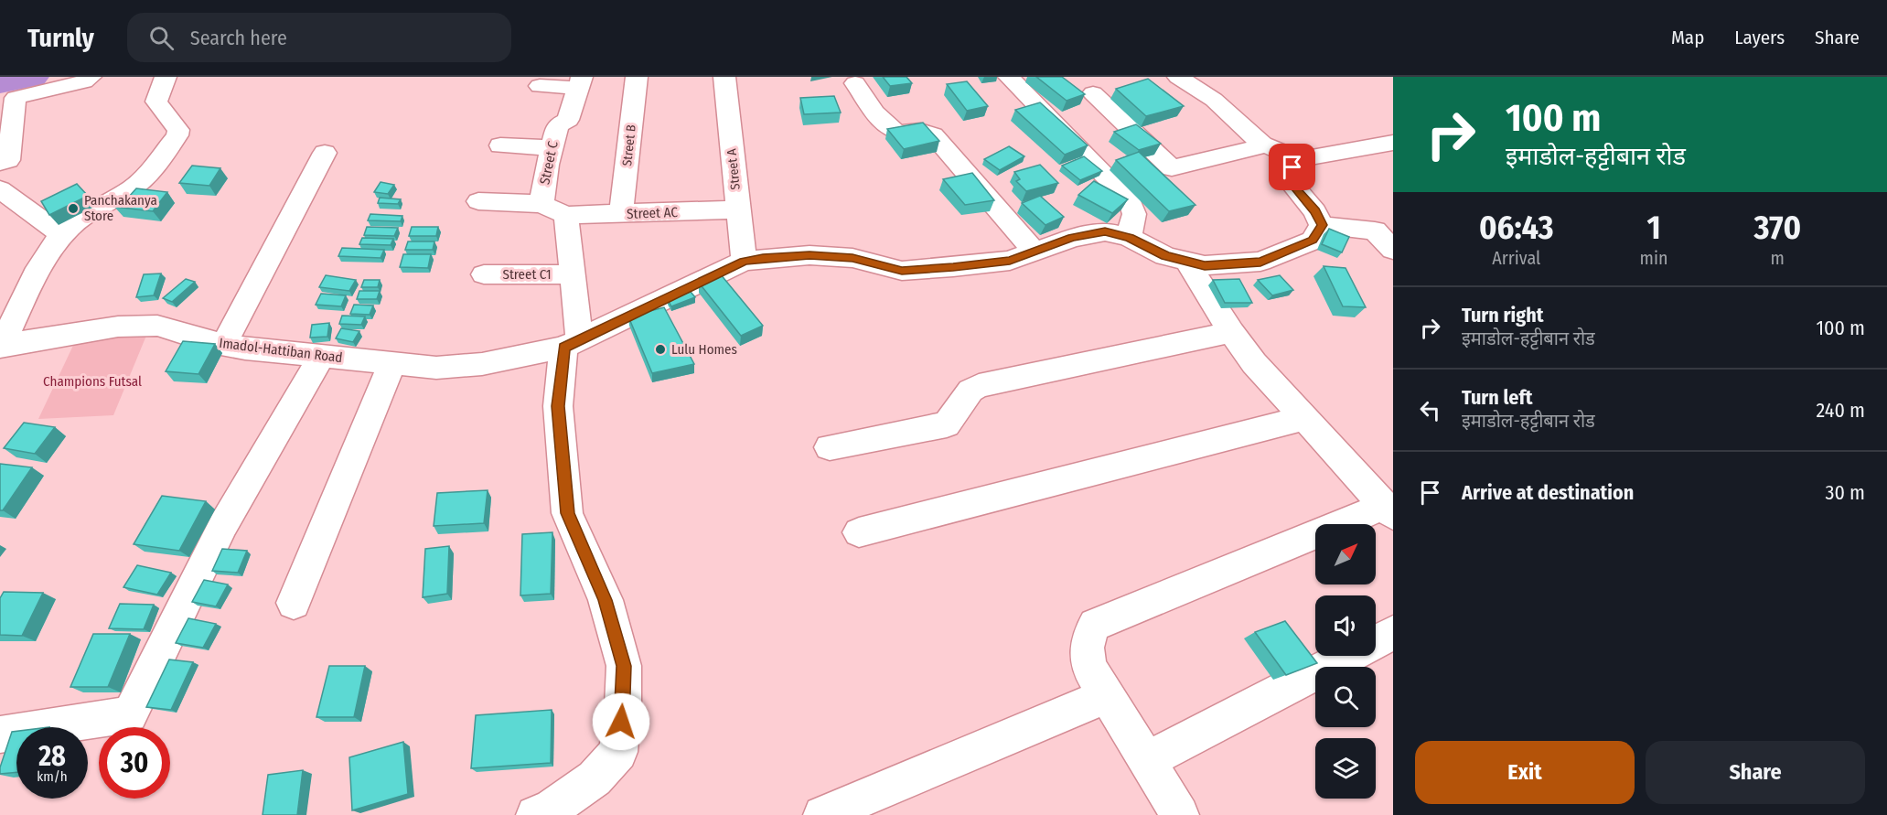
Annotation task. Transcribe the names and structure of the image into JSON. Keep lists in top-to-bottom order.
{
  "streets": {
    "street": [
      "Street B",
      "Street C",
      "Street A",
      "Street AC",
      "Street C1",
      "Imadol-Hattiban Road"
    ]
  },
  "crossings": [
    ["Street B", "Street AC"],
    ["Street C", "Street AC"],
    ["Street A", "Street AC"],
    ["Street A", "Imadol-Hattiban Road"]
  ],
  "parks": ["Champions Futsal"],
  "places": ["Panchakanya Store", "Lulu Homes"],
  "north": "top right",
  "page": {
    "header": "Turnly",
    "search": "Search here",
    "nav": ["Map", "Layers", "Share"],
    "turn": ["100 m", "इमाडोल-हट्टीबान रोड"],
    "eta": [
      "06:43",
      "Arrival",
      "1",
      "min",
      "370",
      "m"
    ],
    "list": [
      {
        "name": "Turn right",
        "note": "इमाडोल-हट्टीबान रोड",
        "value": "100 m"
      },
      {
        "name": "Turn left",
        "note": "इमाडोल-हट्टीबान रोड",
        "value": "240 m"
      },
      {
        "name": "Arrive at destination",
        "value": "30 m"
      }
    ],
    "speed": "28 km/h",
    "limit": "30",
    "buttons": ["Exit", "Share"]
  }
}
